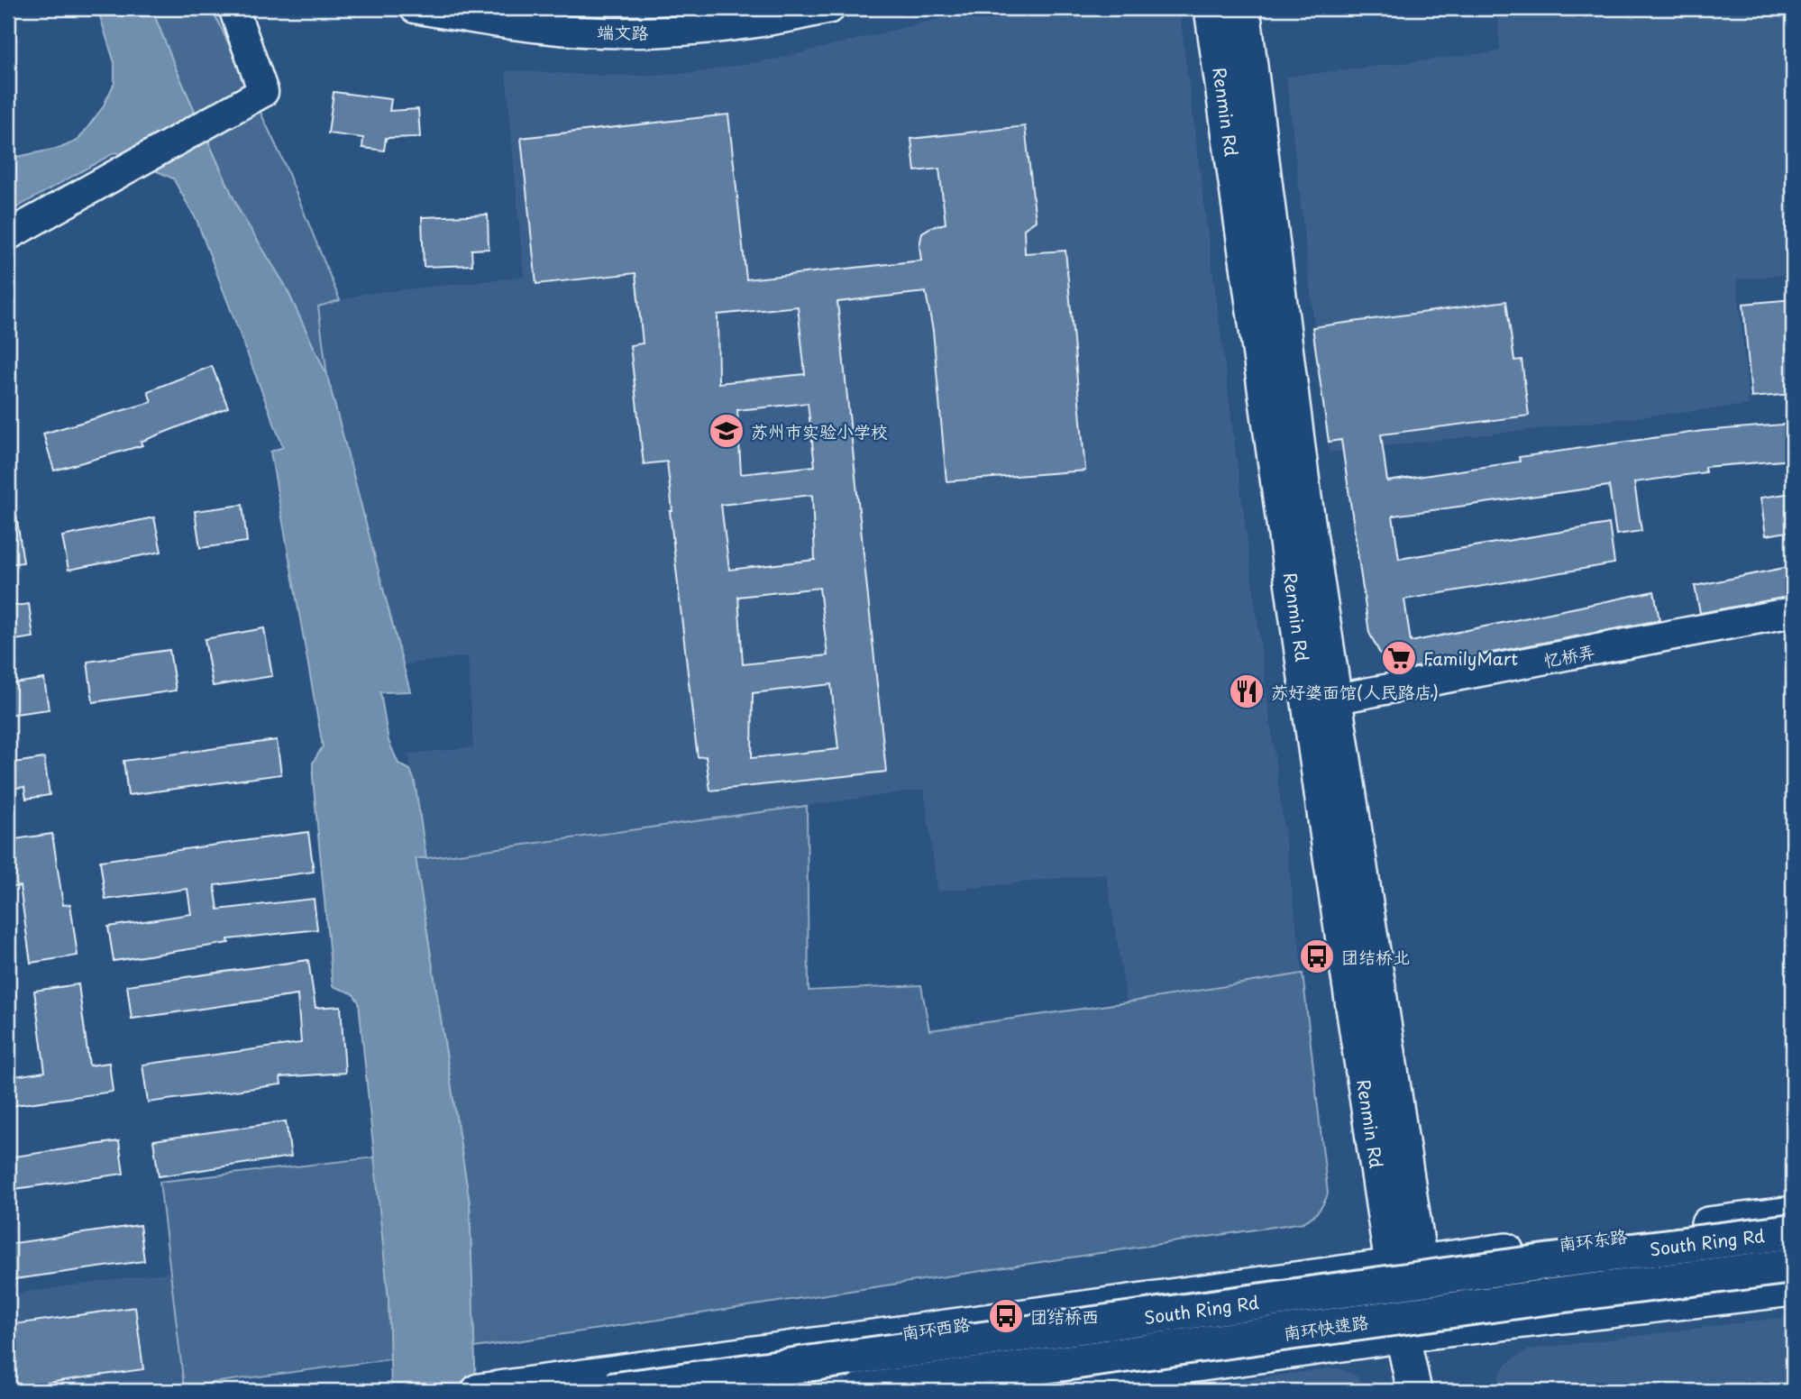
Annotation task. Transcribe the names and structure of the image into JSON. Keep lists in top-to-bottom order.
{
  "streets": {
    "highway": ["South Ring Rd", "南环快速路"],
    "main road": ["Renmin Rd", "南环东路", "南环西路"],
    "street": ["端文路", "忆桥弄"]
  },
  "crossings": [
    ["Renmin Rd", "忆桥弄"],
    ["Renmin Rd", "南环东路"],
    ["Renmin Rd", "南环西路"],
    ["南环东路", "南环西路"]
  ],
  "places": {
    "school or university": ["苏州市实验小学校"],
    "supermarket": ["FamilyMart"],
    "restaurant": ["苏好婆面馆(人民路店)"],
    "bus stop": ["团结桥北", "团结桥西"]
  }
}
